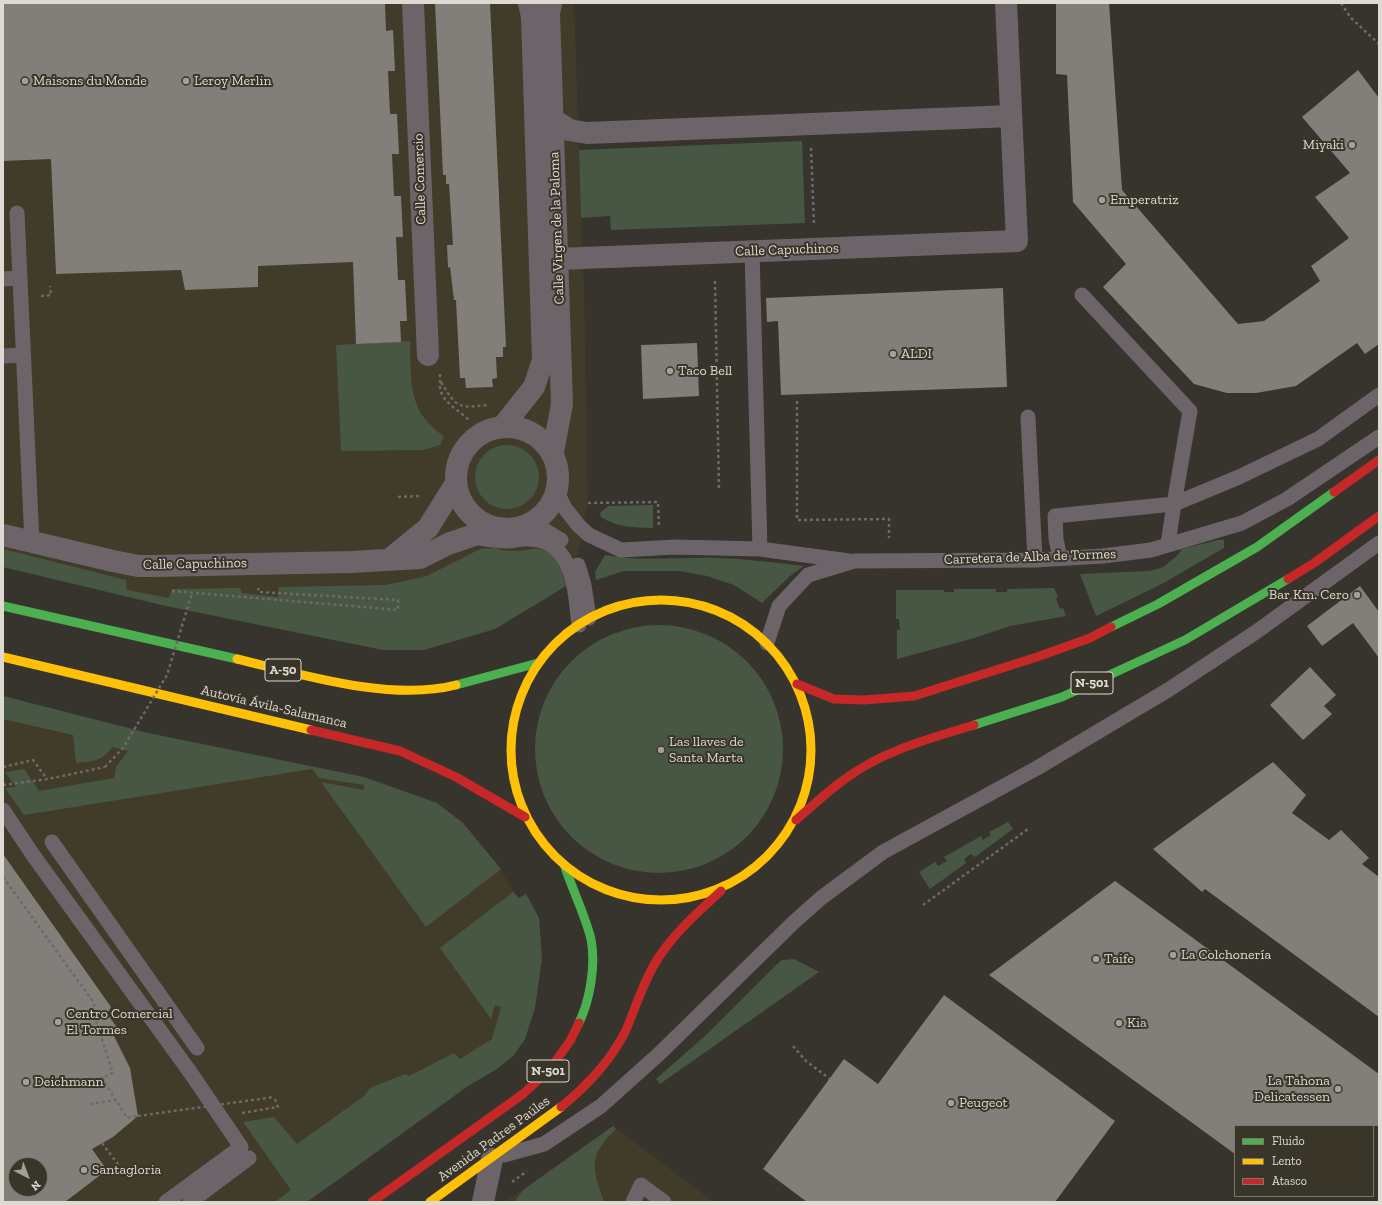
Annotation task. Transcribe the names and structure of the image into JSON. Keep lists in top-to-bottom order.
{
  "streets": {
    "highway": [
      "A-50",
      "N-501",
      "Autovía Ávila-Salamanca",
      "Avenida Padres Paúles"
    ],
    "street": ["Calle Comercio", "Calle Virgen de la Paloma", "Calle Capuchinos"],
    "lane": ["Carretera de Alba de Tormes"]
  },
  "crossings": [
    ["Calle Virgen de la Paloma", "Calle Capuchinos"]
  ],
  "places": [
    "Maisons du Monde",
    "Leroy Merlin",
    "Miyaki",
    "Emperatriz",
    "ALDI",
    "Taco Bell",
    "Bar Km. Cero",
    "Las llaves de Santa Marta",
    "La Colchonería",
    "Taife",
    "Centro Comercial El Tormes",
    "Kia",
    "Deichmann",
    "La Tahona Delicatessen",
    "Peugeot",
    "Santagloria"
  ],
  "legend": ["Fluido", "Lento", "Atasco"],
  "north": "bottom right"
}
